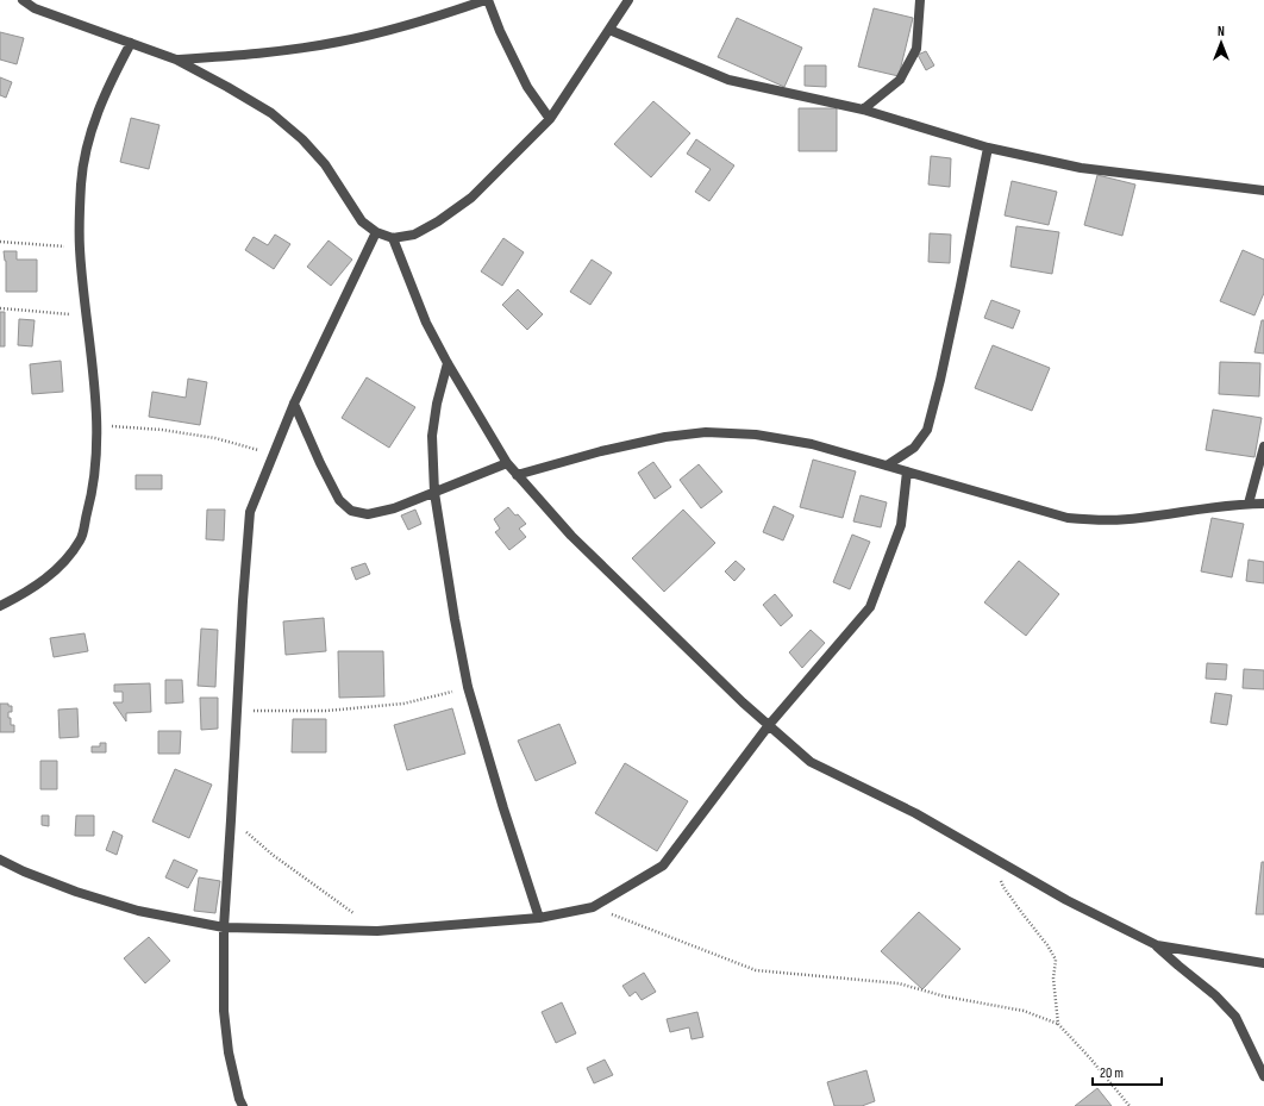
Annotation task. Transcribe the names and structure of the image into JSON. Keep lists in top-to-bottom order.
{
  "scale_bar": "20 m",
  "north": "top"
}
